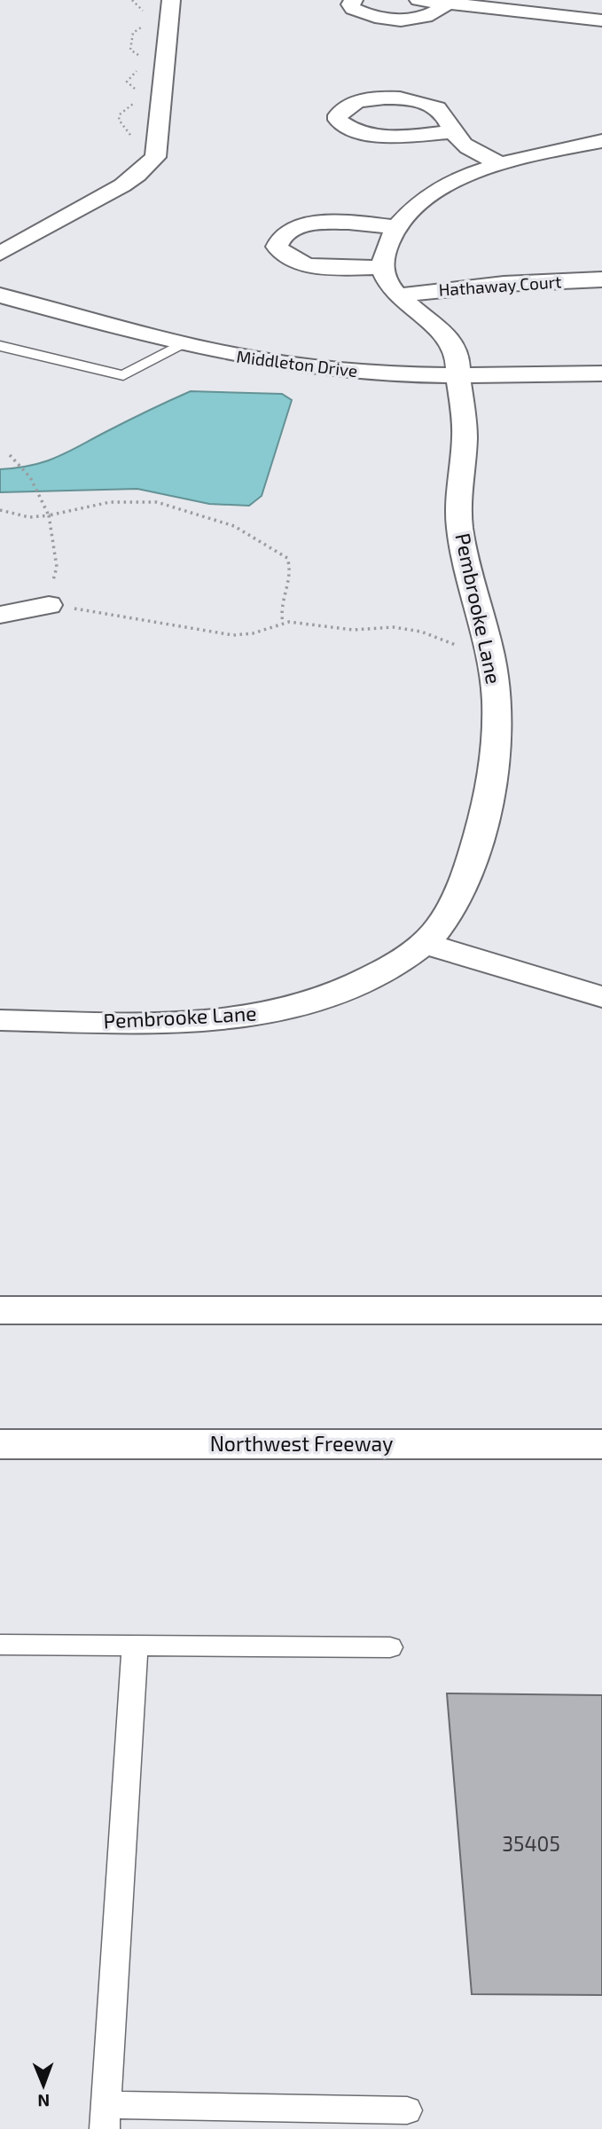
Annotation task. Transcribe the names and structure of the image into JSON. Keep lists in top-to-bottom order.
{
  "streets": {
    "main road": [
      "Hathaway Court",
      "Middleton Drive",
      "Pembrooke Lane",
      "Northwest Freeway"
    ]
  },
  "crossings": [
    ["Hathaway Court", "Pembrooke Lane"],
    ["Middleton Drive", "Pembrooke Lane"]
  ],
  "house_numbers": ["35405"],
  "north": "bottom"
}
